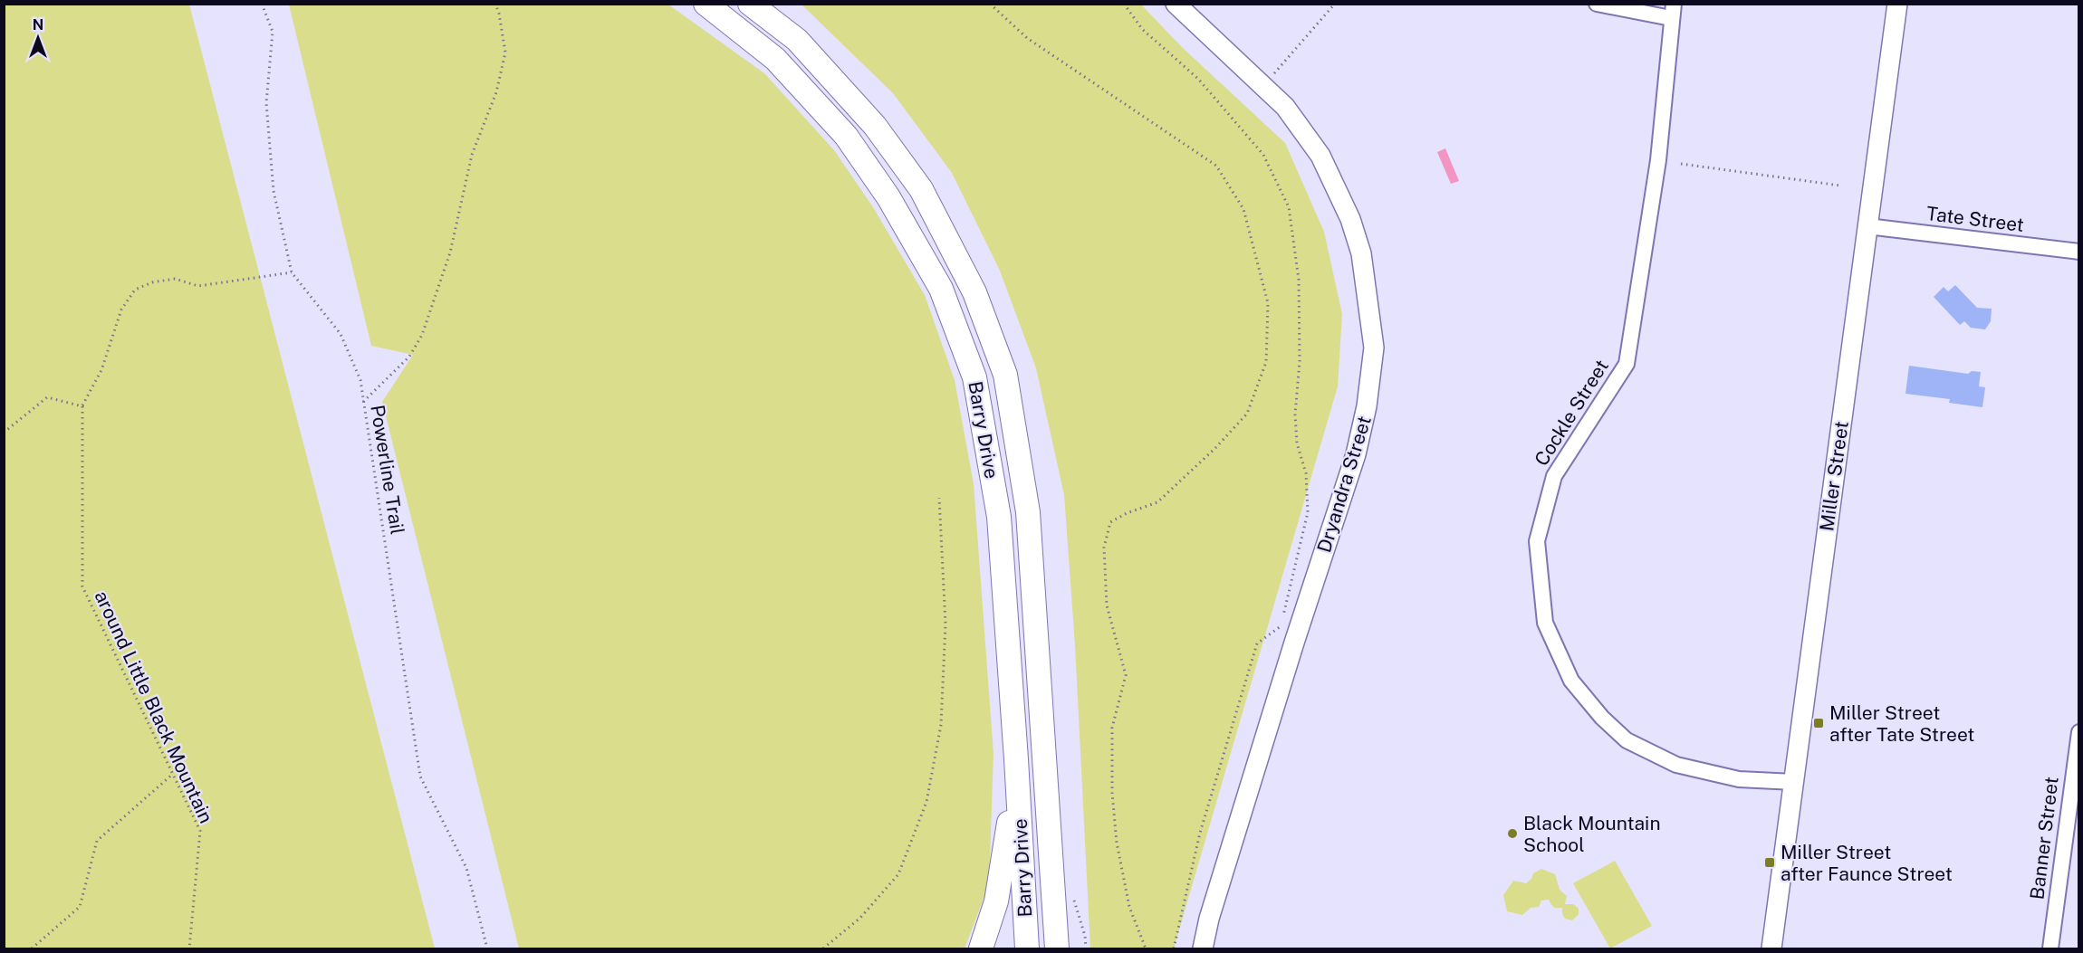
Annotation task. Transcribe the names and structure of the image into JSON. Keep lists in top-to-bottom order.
{
  "streets": {
    "main road": ["Barry Drive"],
    "street": [
      "Tate Street",
      "Cockle Street",
      "Miller Street",
      "Dryandra Street",
      "Banner Street"
    ],
    "path": ["Powerline Trail", "around Little Black Mountain"]
  },
  "crossings": [
    ["Tate Street", "Miller Street"],
    ["Cockle Street", "Miller Street"]
  ],
  "places": {
    "transit": ["Miller Street after Tate Street", "Miller Street after Faunce Street"],
    "other": ["Black Mountain School"]
  },
  "north": "top"
}
